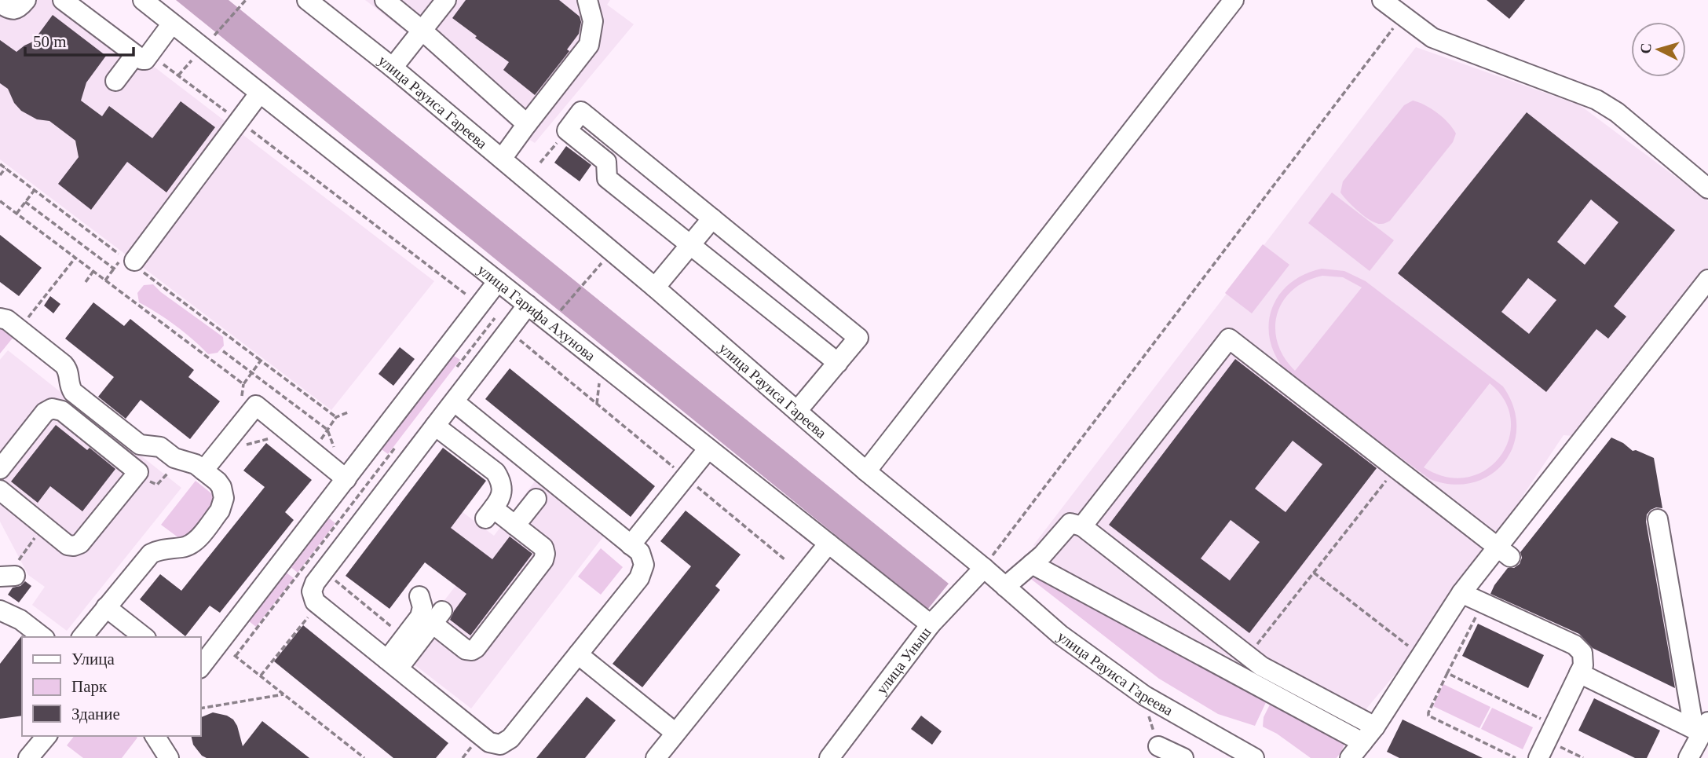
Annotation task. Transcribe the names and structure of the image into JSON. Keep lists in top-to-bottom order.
{
  "streets": {
    "street": ["улица Рауиса Гареева", "улица Гарифа Ахунова", "улица Уныш"]
  },
  "crossings": [
    ["улица Рауиса Гареева", "улица Уныш"],
    ["улица Гарифа Ахунова", "улица Уныш"]
  ],
  "legend": ["Улица", "Парк", "Здание"],
  "scale_bar": "50 m",
  "north": "left"
}
